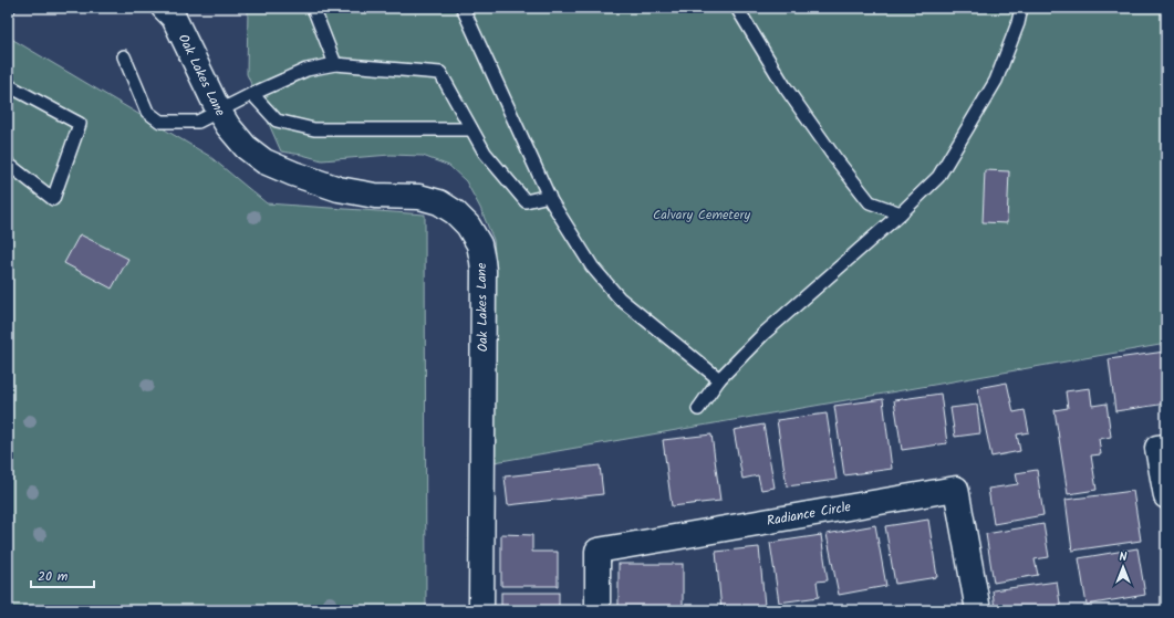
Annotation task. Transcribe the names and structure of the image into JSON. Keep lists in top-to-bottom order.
{
  "streets": {
    "street": ["Oak Lakes Lane", "Radiance Circle"]
  },
  "parks": ["Calvary Cemetery"],
  "scale_bar": "20 m",
  "north": "top"
}
